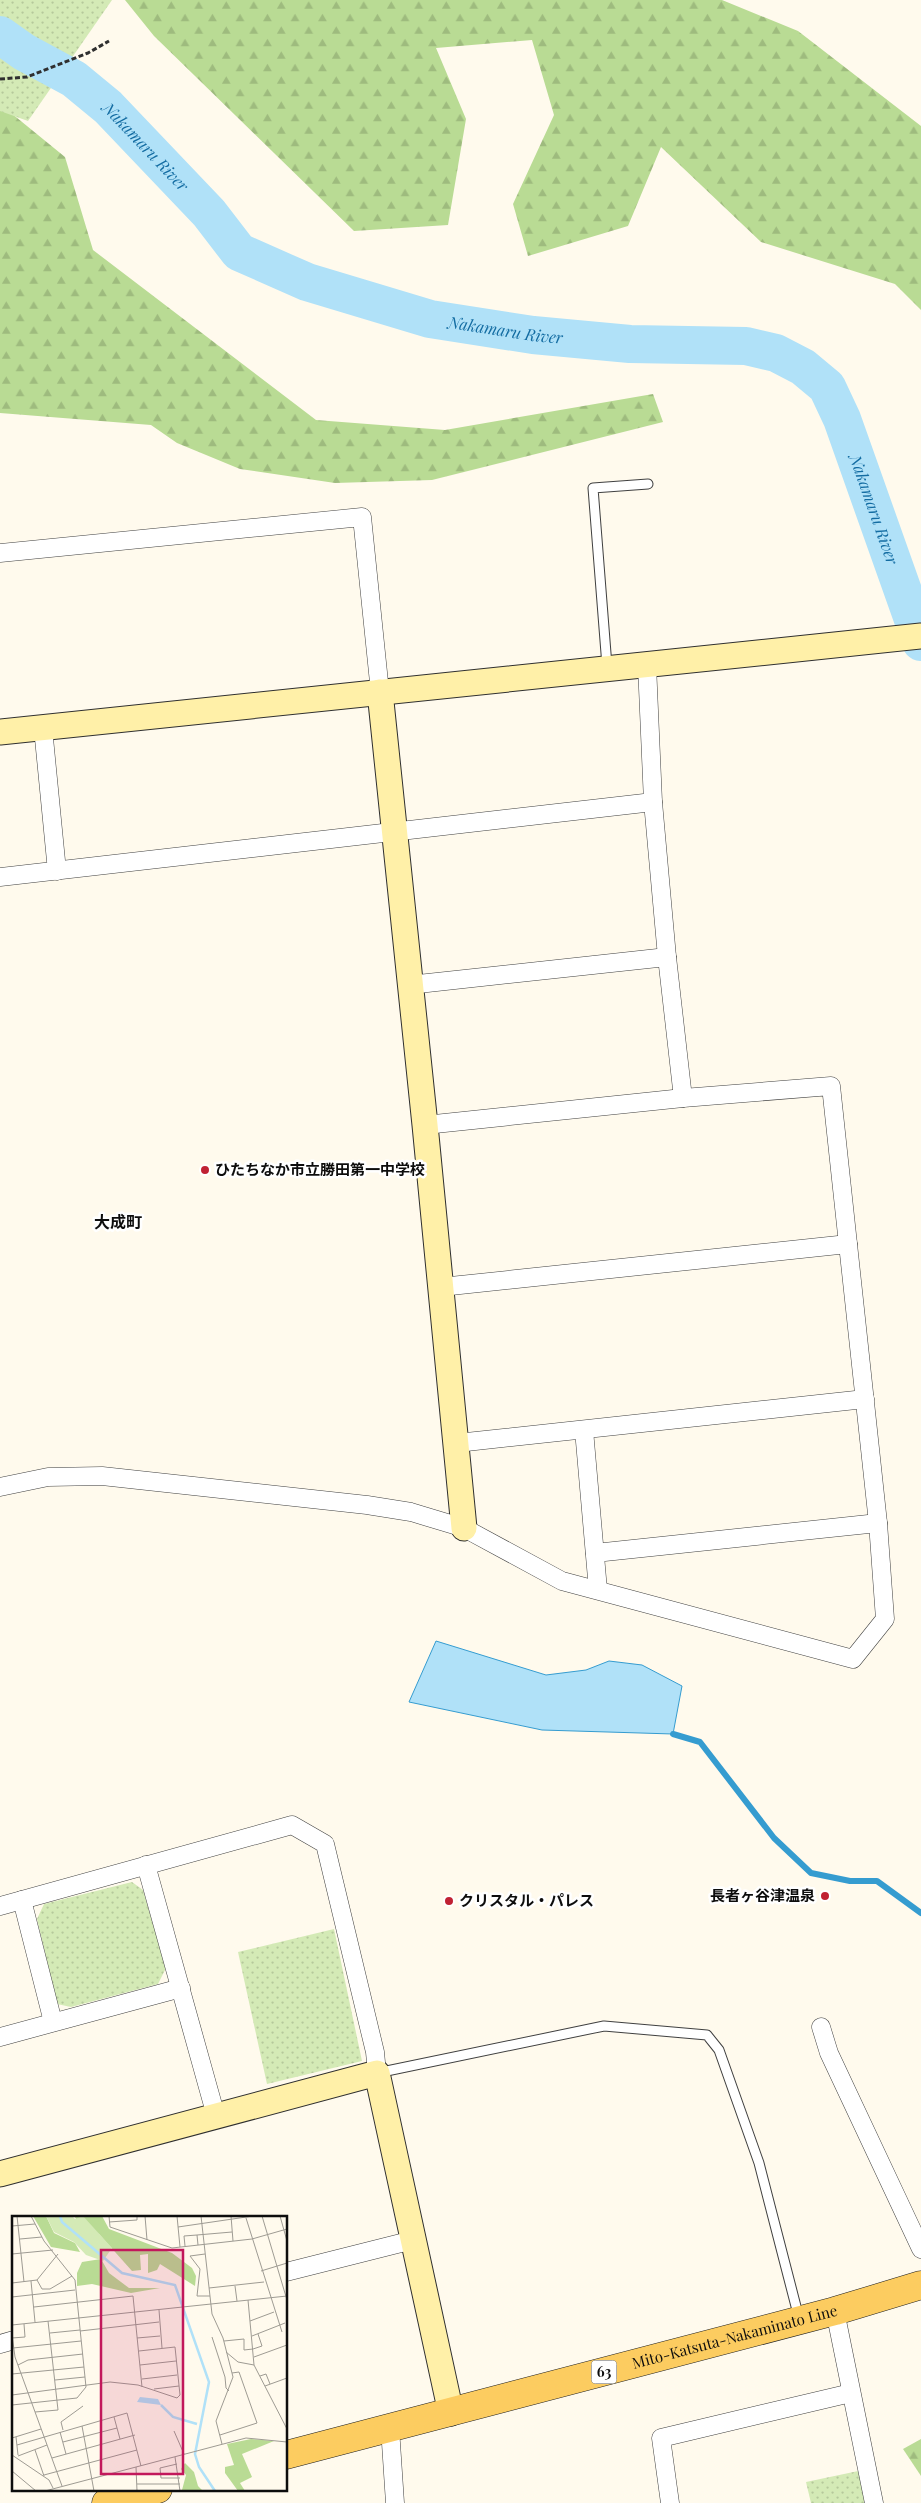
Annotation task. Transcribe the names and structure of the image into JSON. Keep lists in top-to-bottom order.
{
  "streets": {
    "main road": ["Mito-Katsuta-Nakaminato Line", "63"]
  },
  "districts": ["大成町"],
  "water": ["Nakamaru River"],
  "places": ["ひたちなか市立勝田第一中学校", "長者ヶ谷津温泉", "クリスタル・パレス"]
}
